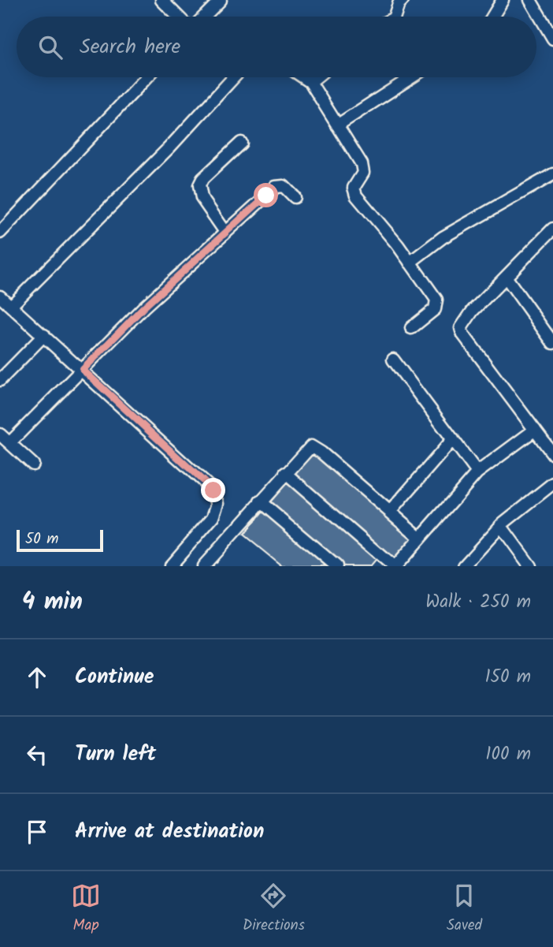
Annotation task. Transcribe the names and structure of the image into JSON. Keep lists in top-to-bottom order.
{
  "scale_bar": "50 m",
  "page": {
    "search": "Search here",
    "scale": "50 m",
    "heading": ["4 min", "Walk · 250 m"],
    "list": [
      ["Continue", "150 m"],
      ["Turn left", "100 m"],
      "Arrive at destination"
    ],
    "nav": ["Map", "Directions", "Saved"]
  }
}
